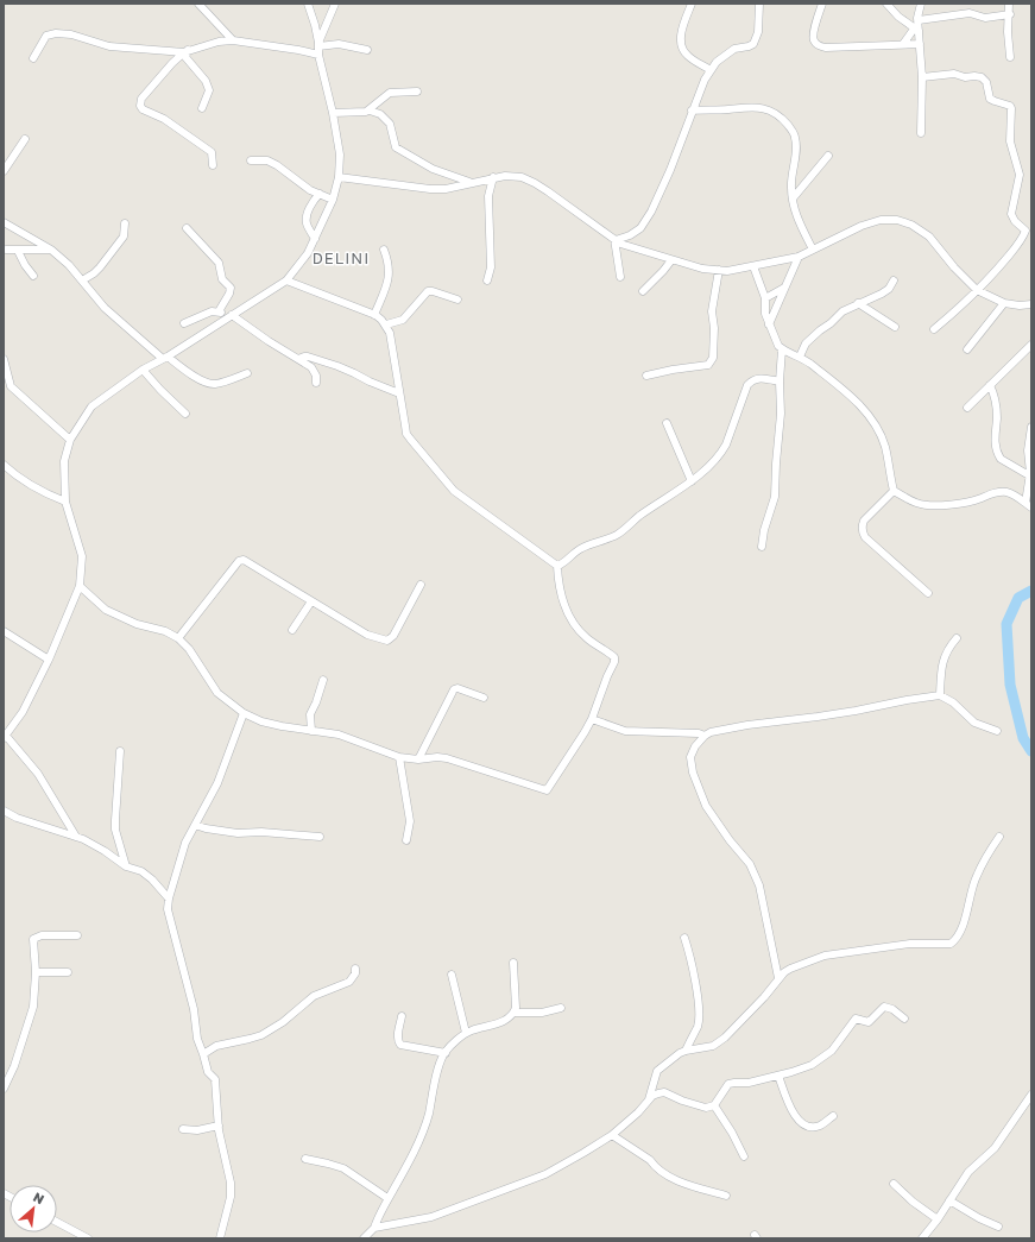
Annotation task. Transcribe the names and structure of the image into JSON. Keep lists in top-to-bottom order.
{
  "districts": ["DELINI"],
  "north": "top right"
}
